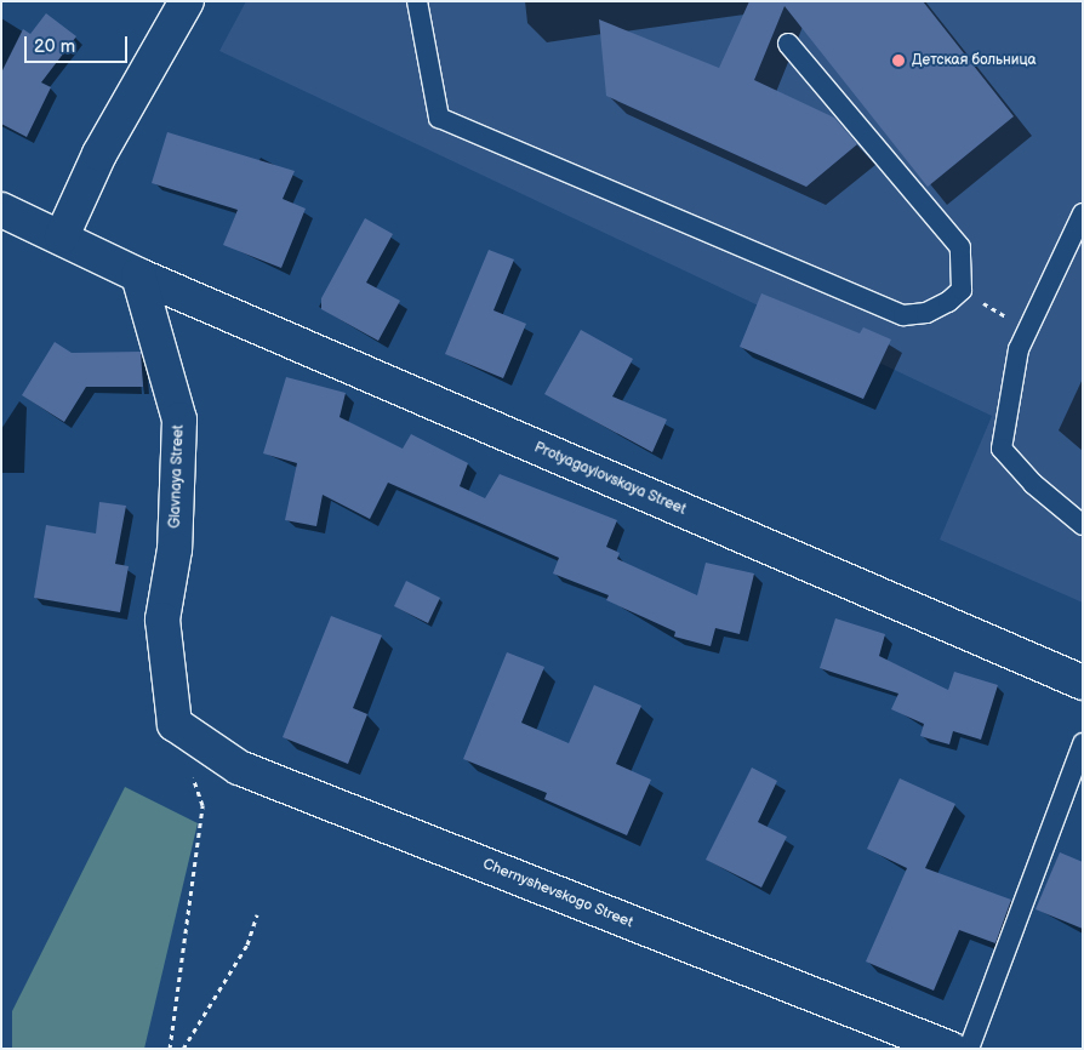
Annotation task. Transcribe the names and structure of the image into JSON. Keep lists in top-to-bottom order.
{
  "streets": {
    "street": ["Glavnaya Street", "Protyagaylovskaya Street", "Chernyshevskogo Street"]
  },
  "crossings": [
    ["Glavnaya Street", "Protyagaylovskaya Street"],
    ["Glavnaya Street", "Chernyshevskogo Street"]
  ],
  "places": ["Детская больница"],
  "scale_bar": "20 m"
}
